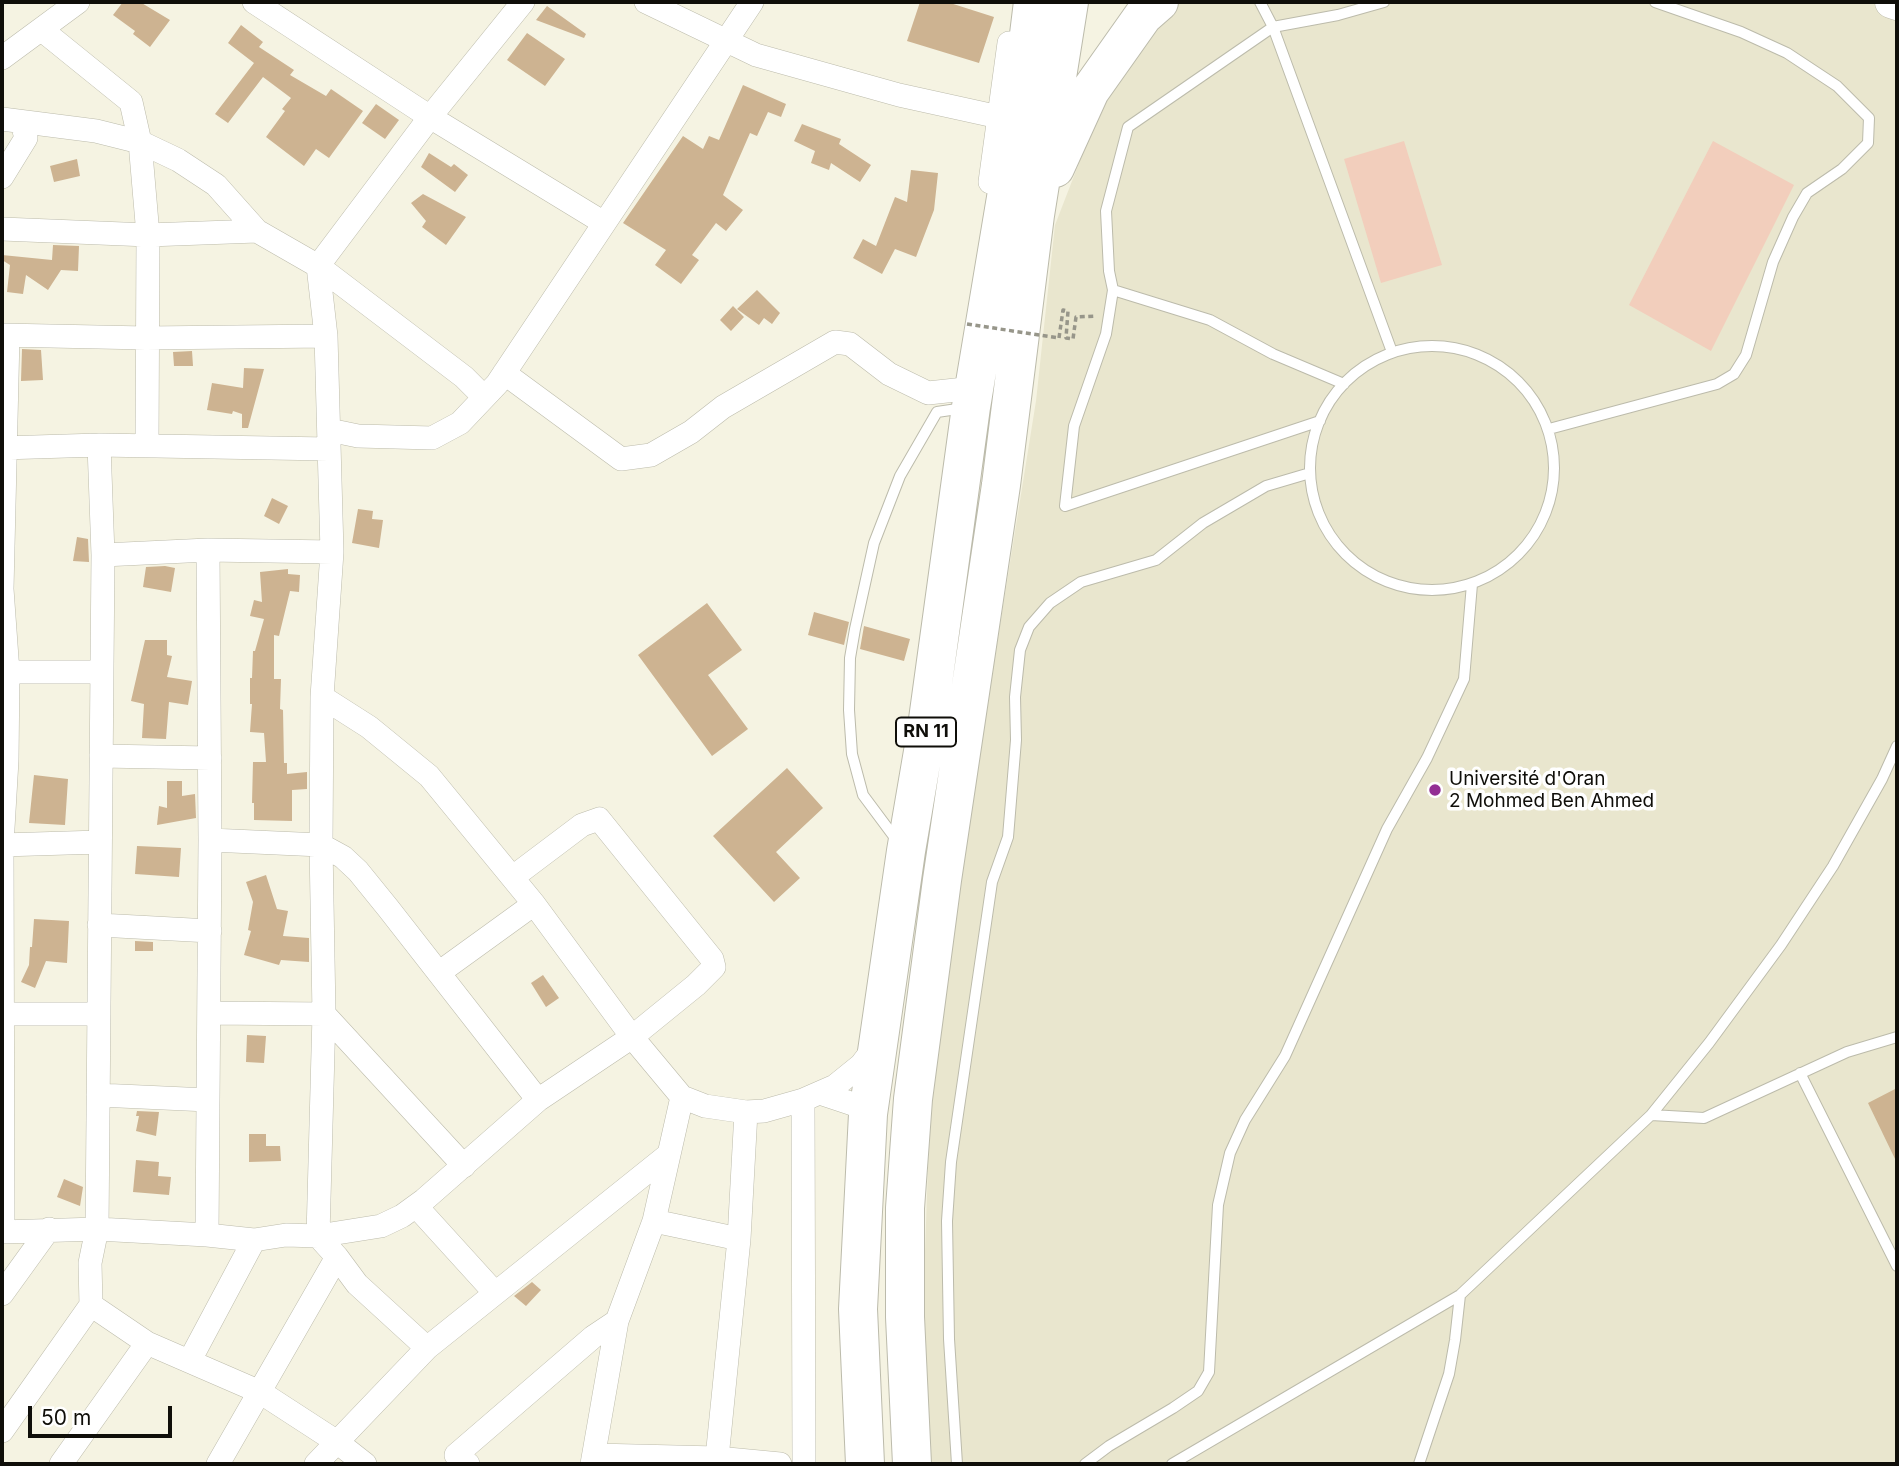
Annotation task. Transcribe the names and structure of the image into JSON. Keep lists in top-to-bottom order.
{
  "streets": {
    "highway": ["RN 11"]
  },
  "places": ["Université d'Oran 2 Mohmed Ben Ahmed"],
  "scale_bar": "50 m"
}
